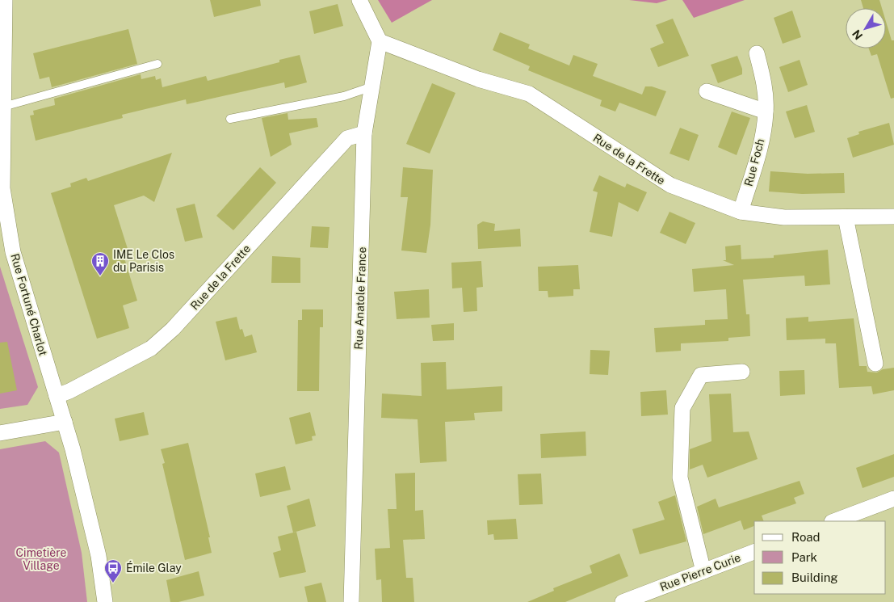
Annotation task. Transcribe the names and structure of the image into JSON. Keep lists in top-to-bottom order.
{
  "streets": {
    "street": [
      "Rue de la Frette",
      "Rue Foch",
      "Rue Anatole France",
      "Rue Fortuné Charlot",
      "Rue Pierre Curie"
    ]
  },
  "crossings": [
    ["Rue de la Frette", "Rue Foch"],
    ["Rue de la Frette", "Rue Anatole France"],
    ["Rue de la Frette", "Rue Fortuné Charlot"]
  ],
  "parks": ["Cimetière Village"],
  "places": {
    "building": ["IME Le Clos du Parisis"],
    "bus stop": ["Émile Glay"]
  },
  "legend": ["Road", "Park", "Building"],
  "north": "bottom left"
}
